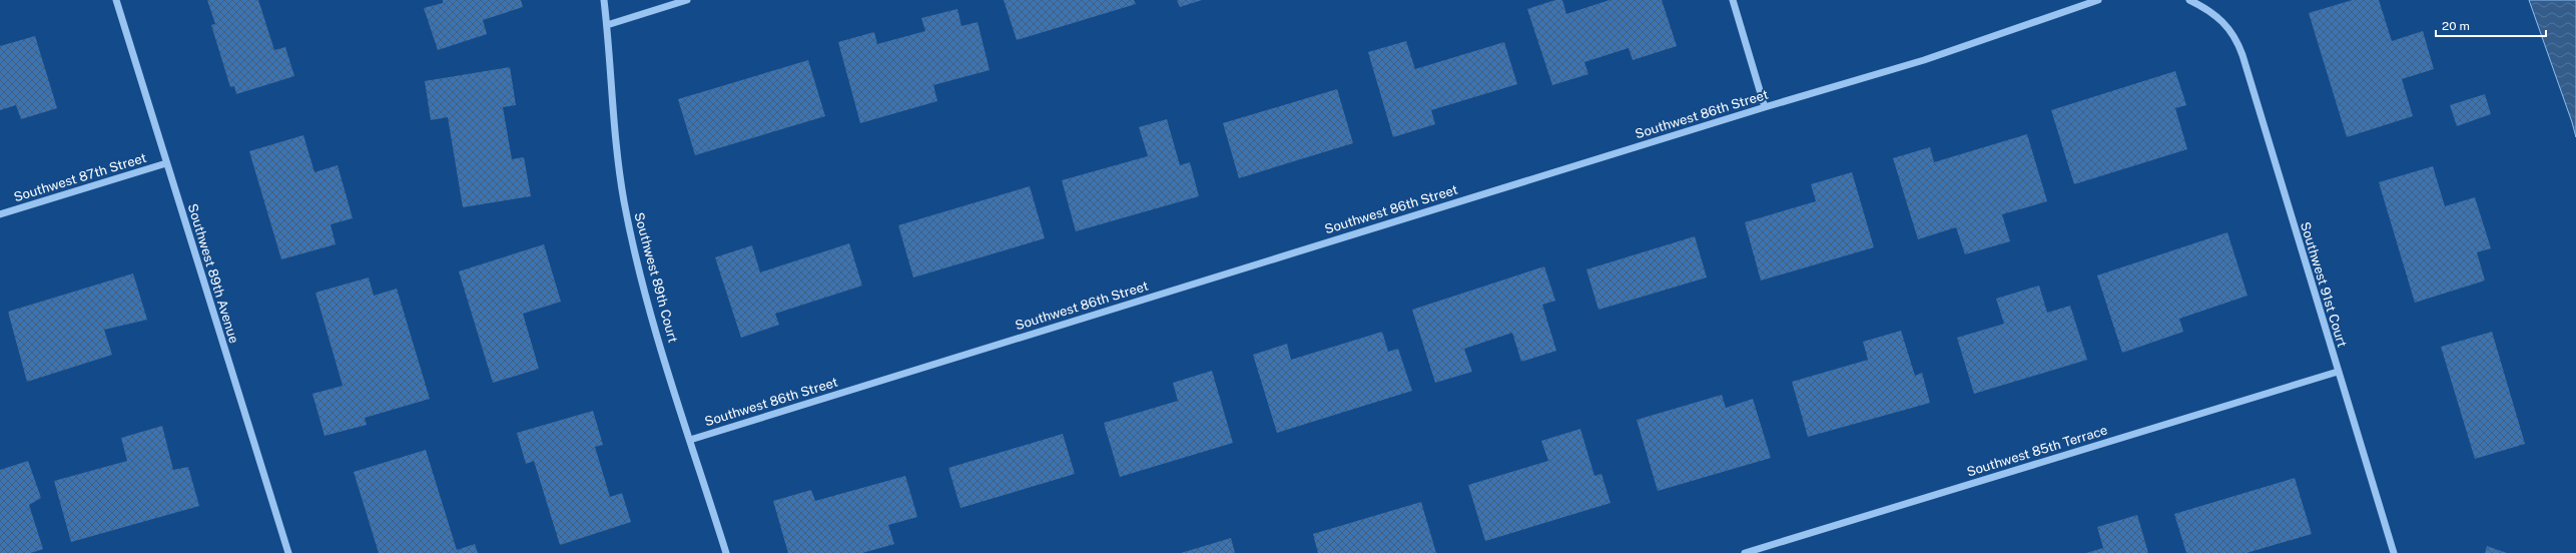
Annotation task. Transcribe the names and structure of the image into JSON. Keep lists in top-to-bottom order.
{
  "streets": {
    "street": [
      "Southwest 86th Street",
      "Southwest 87th Street",
      "Southwest 89th Avenue",
      "Southwest 89th Court",
      "Southwest 91st Court",
      "Southwest 85th Terrace"
    ]
  },
  "crossings": [
    ["Southwest 86th Street", "Southwest 89th Court"],
    ["Southwest 87th Street", "Southwest 89th Avenue"],
    ["Southwest 91st Court", "Southwest 85th Terrace"]
  ],
  "scale_bar": "20 m"
}
